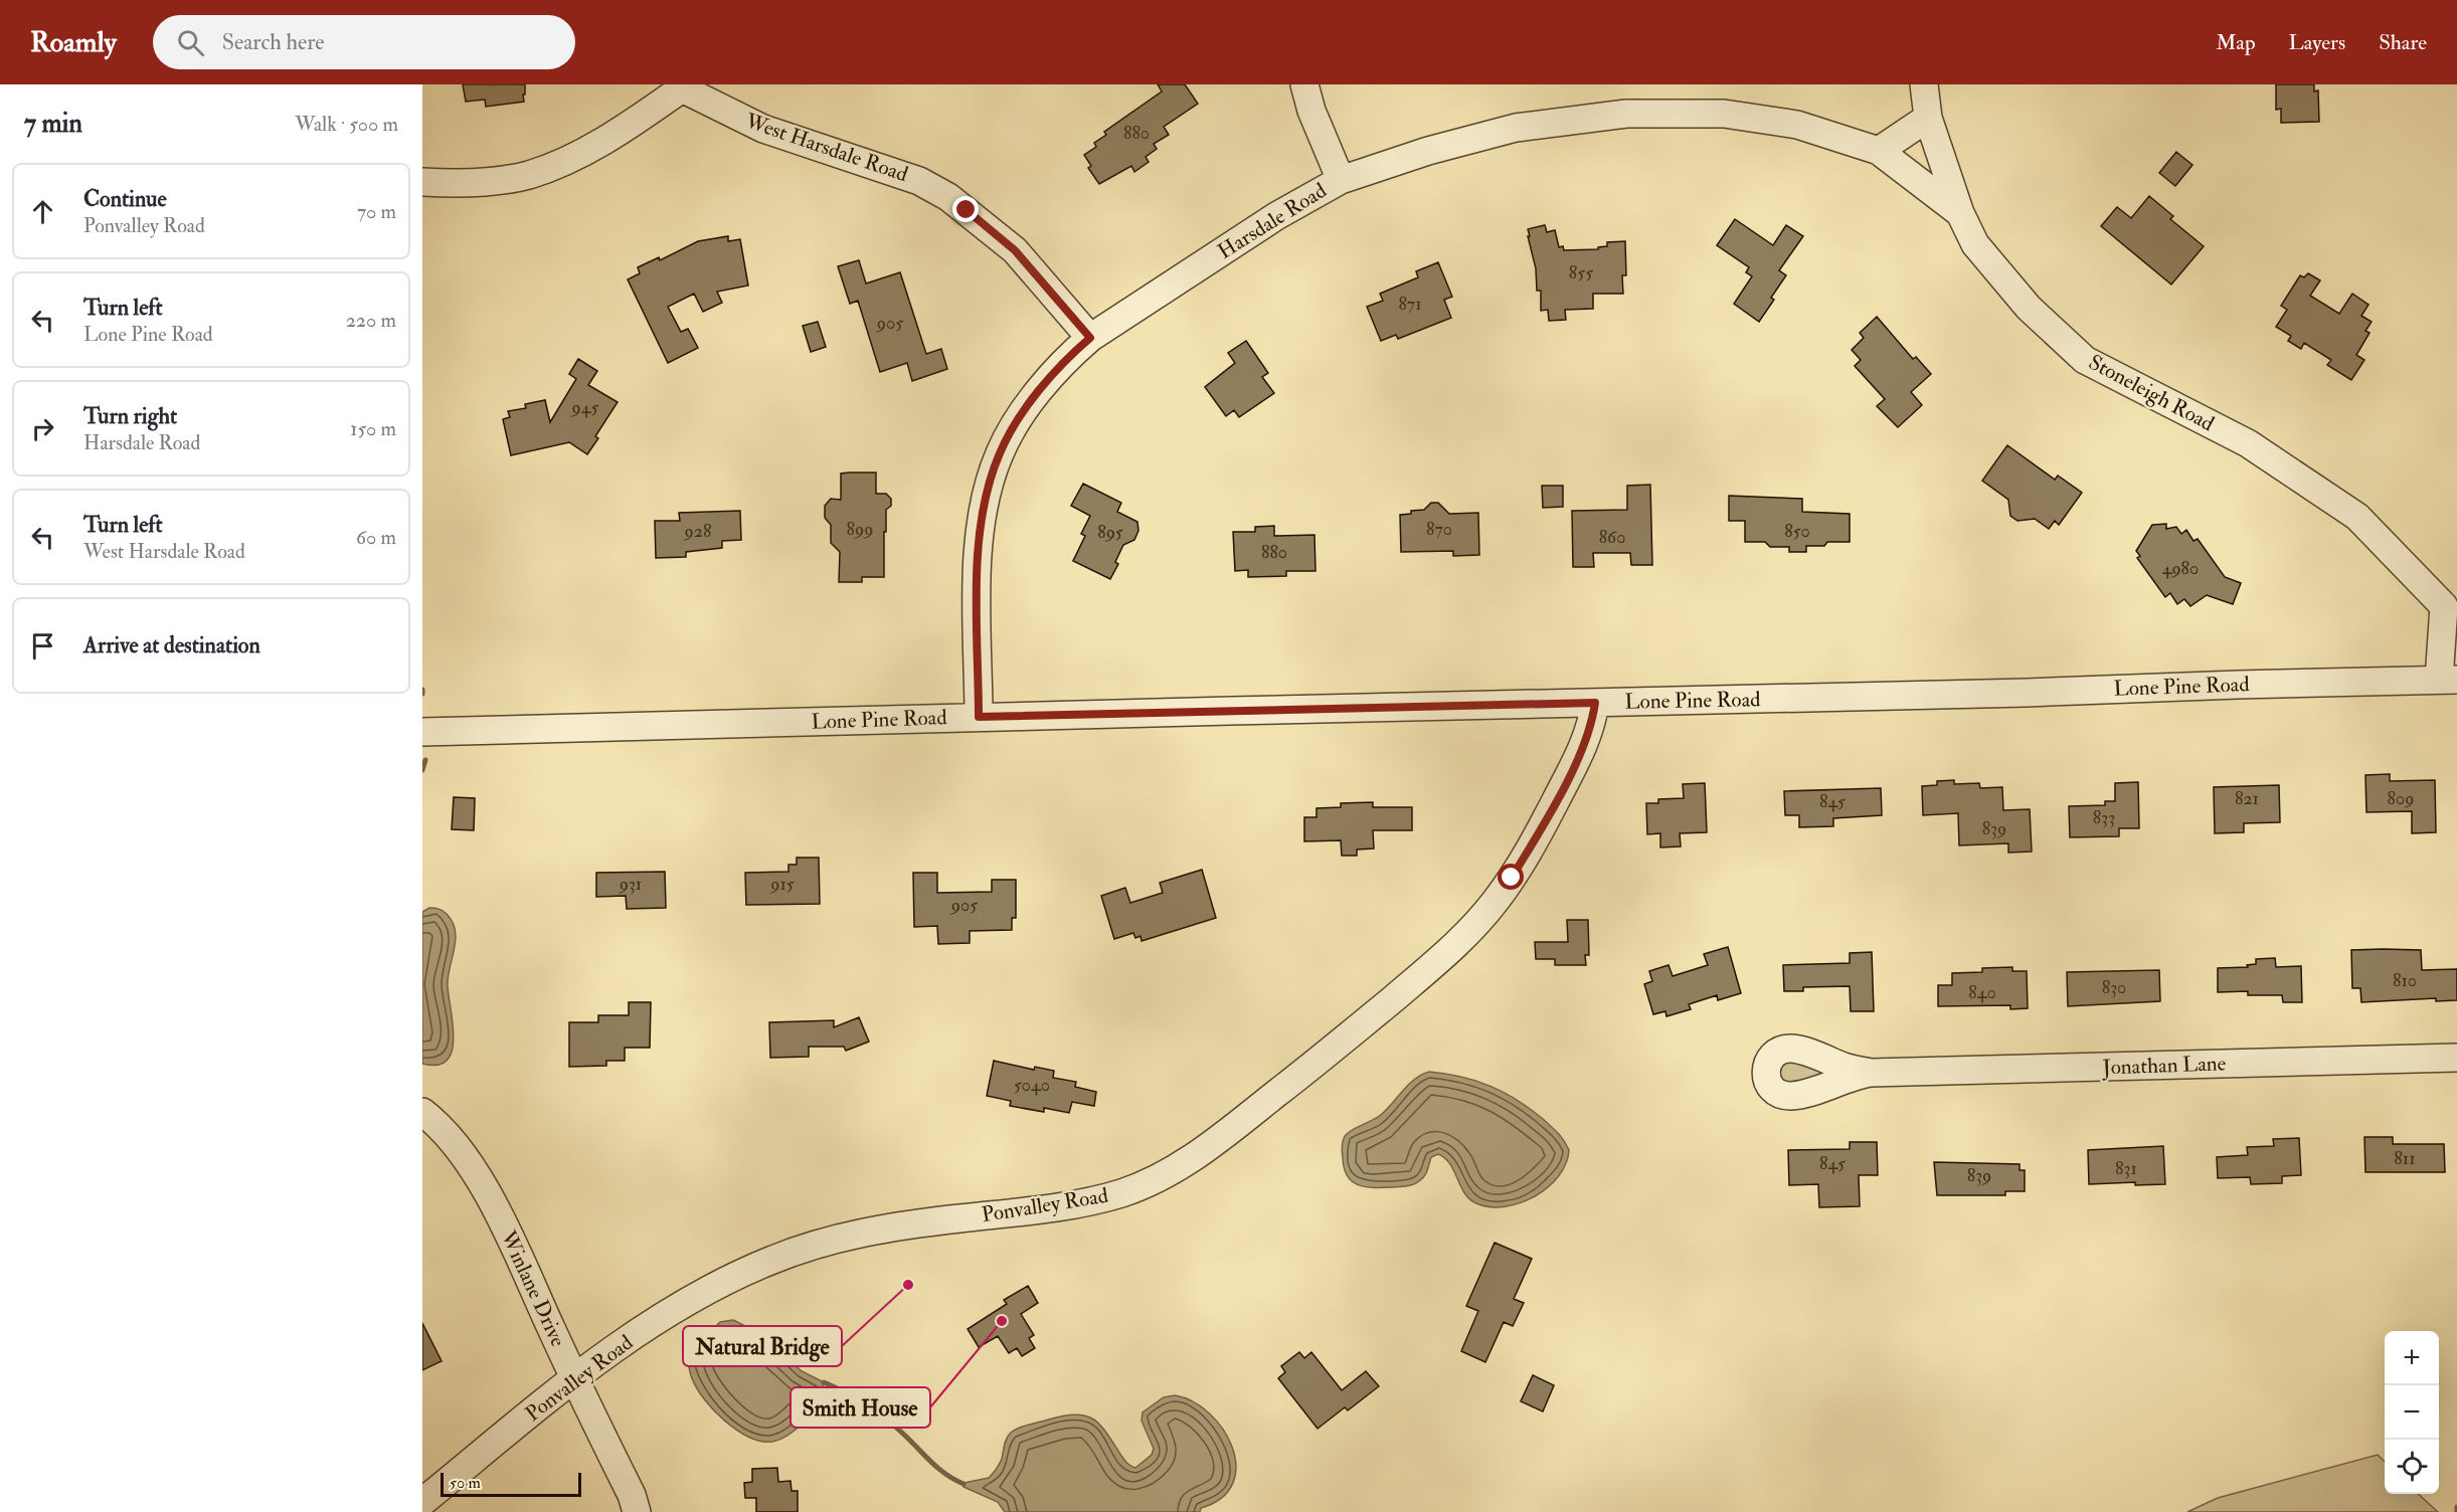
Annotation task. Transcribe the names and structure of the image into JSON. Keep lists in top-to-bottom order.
{
  "streets": {
    "street": [
      "West Harsdale Road",
      "Harsdale Road",
      "Stoneleigh Road",
      "Lone Pine Road",
      "Jonathan Lane",
      "Ponvalley Road",
      "Winlane Drive"
    ]
  },
  "crossings": [
    ["West Harsdale Road", "Harsdale Road"],
    ["Harsdale Road", "Stoneleigh Road"],
    ["Harsdale Road", "Lone Pine Road"],
    ["Stoneleigh Road", "Lone Pine Road"],
    ["Lone Pine Road", "Ponvalley Road"],
    ["Ponvalley Road", "Winlane Drive"]
  ],
  "places": ["Natural Bridge", "Smith House"],
  "house_numbers": [
    "880",
    "855",
    "871",
    "905",
    "945",
    "899",
    "870",
    "928",
    "850",
    "895",
    "860",
    "880",
    "4980",
    "821",
    "809",
    "845",
    "833",
    "839",
    "931",
    "915",
    "905",
    "810",
    "830",
    "840",
    "5040",
    "811",
    "845",
    "831",
    "839"
  ],
  "scale_bar": "50 m",
  "page": {
    "header": "Roamly",
    "search": "Search here",
    "nav": ["Map", "Layers", "Share"],
    "heading": ["7 min", "Walk · 500 m"],
    "list": [
      ["Continue", "Ponvalley Road", "70 m"],
      ["Turn left", "Lone Pine Road", "220 m"],
      ["Turn right", "Harsdale Road", "150 m"],
      ["Turn left", "West Harsdale Road", "60 m"],
      "Arrive at destination"
    ],
    "map_buttons": ["+", "−"],
    "scale": "50 m"
  }
}
